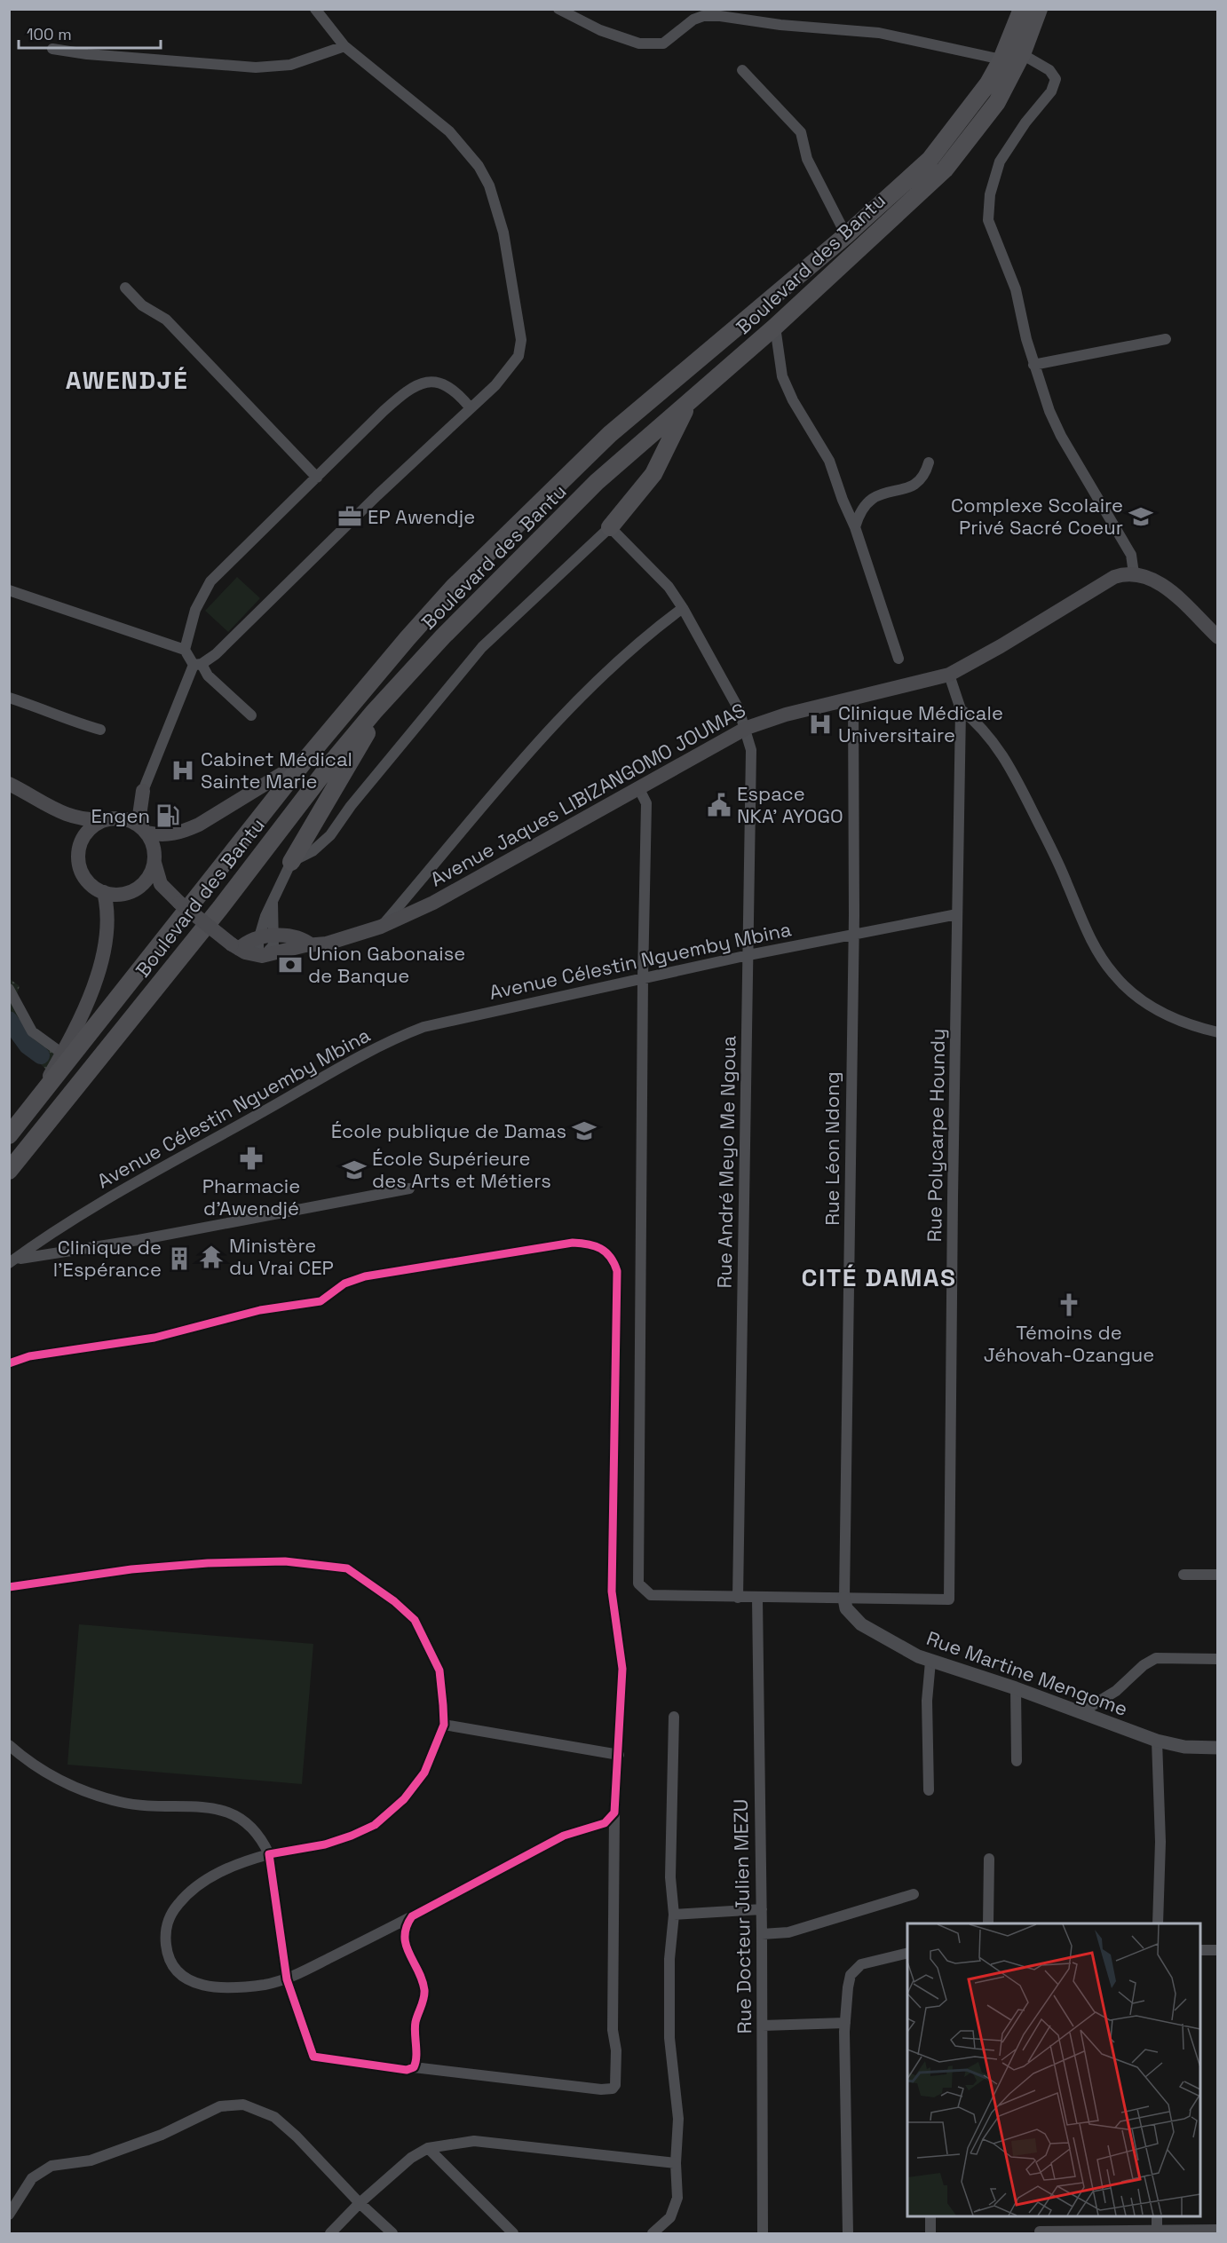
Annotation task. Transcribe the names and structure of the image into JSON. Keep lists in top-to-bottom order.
{
  "streets": {
    "highway": ["Boulevard des Bantu"],
    "main road": ["Avenue Jaques LIBIZANGOMO JOUMAS"],
    "street": [
      "Avenue Célestin Nguemby Mbina",
      "Rue Polycarpe Houndy",
      "Rue Léon Ndong",
      "Rue André Meyo Me Ngoua",
      "Rue Martine Mengome",
      "Rue Docteur Julien MEZU"
    ]
  },
  "crossings": [
    ["Avenue Jaques LIBIZANGOMO JOUMAS", "Rue Polycarpe Houndy"],
    ["Avenue Jaques LIBIZANGOMO JOUMAS", "Rue Léon Ndong"],
    ["Avenue Jaques LIBIZANGOMO JOUMAS", "Rue André Meyo Me Ngoua"],
    ["Avenue Célestin Nguemby Mbina", "Rue Polycarpe Houndy"],
    ["Avenue Célestin Nguemby Mbina", "Rue Léon Ndong"],
    ["Avenue Célestin Nguemby Mbina", "Rue André Meyo Me Ngoua"],
    ["Rue Polycarpe Houndy", "Rue Léon Ndong"],
    ["Rue Polycarpe Houndy", "Rue Martine Mengome"],
    ["Rue Léon Ndong", "Rue Martine Mengome"]
  ],
  "districts": ["AWENDJÉ", "CITÉ DAMAS"],
  "places": {
    "office": ["EP Awendje"],
    "school or university": ["Complexe Scolaire Privé Sacré Coeur", "École publique de Damas", "École Supérieure des Arts et Métiers"],
    "hospital": ["Clinique Médicale Universitaire", "Cabinet Médical Sainte Marie"],
    "public building": ["Espace NKA' AYOGO"],
    "fuel station": ["Engen"],
    "bank": ["Union Gabonaise de Banque"],
    "pharmacy": ["Pharmacie d'Awendjé"],
    "temple": ["Ministère du Vrai CEP"],
    "building": ["Clinique de l'Espérance"],
    "church": ["Témoins de Jéhovah-Ozangue"]
  },
  "scale_bar": "100 m"
}
